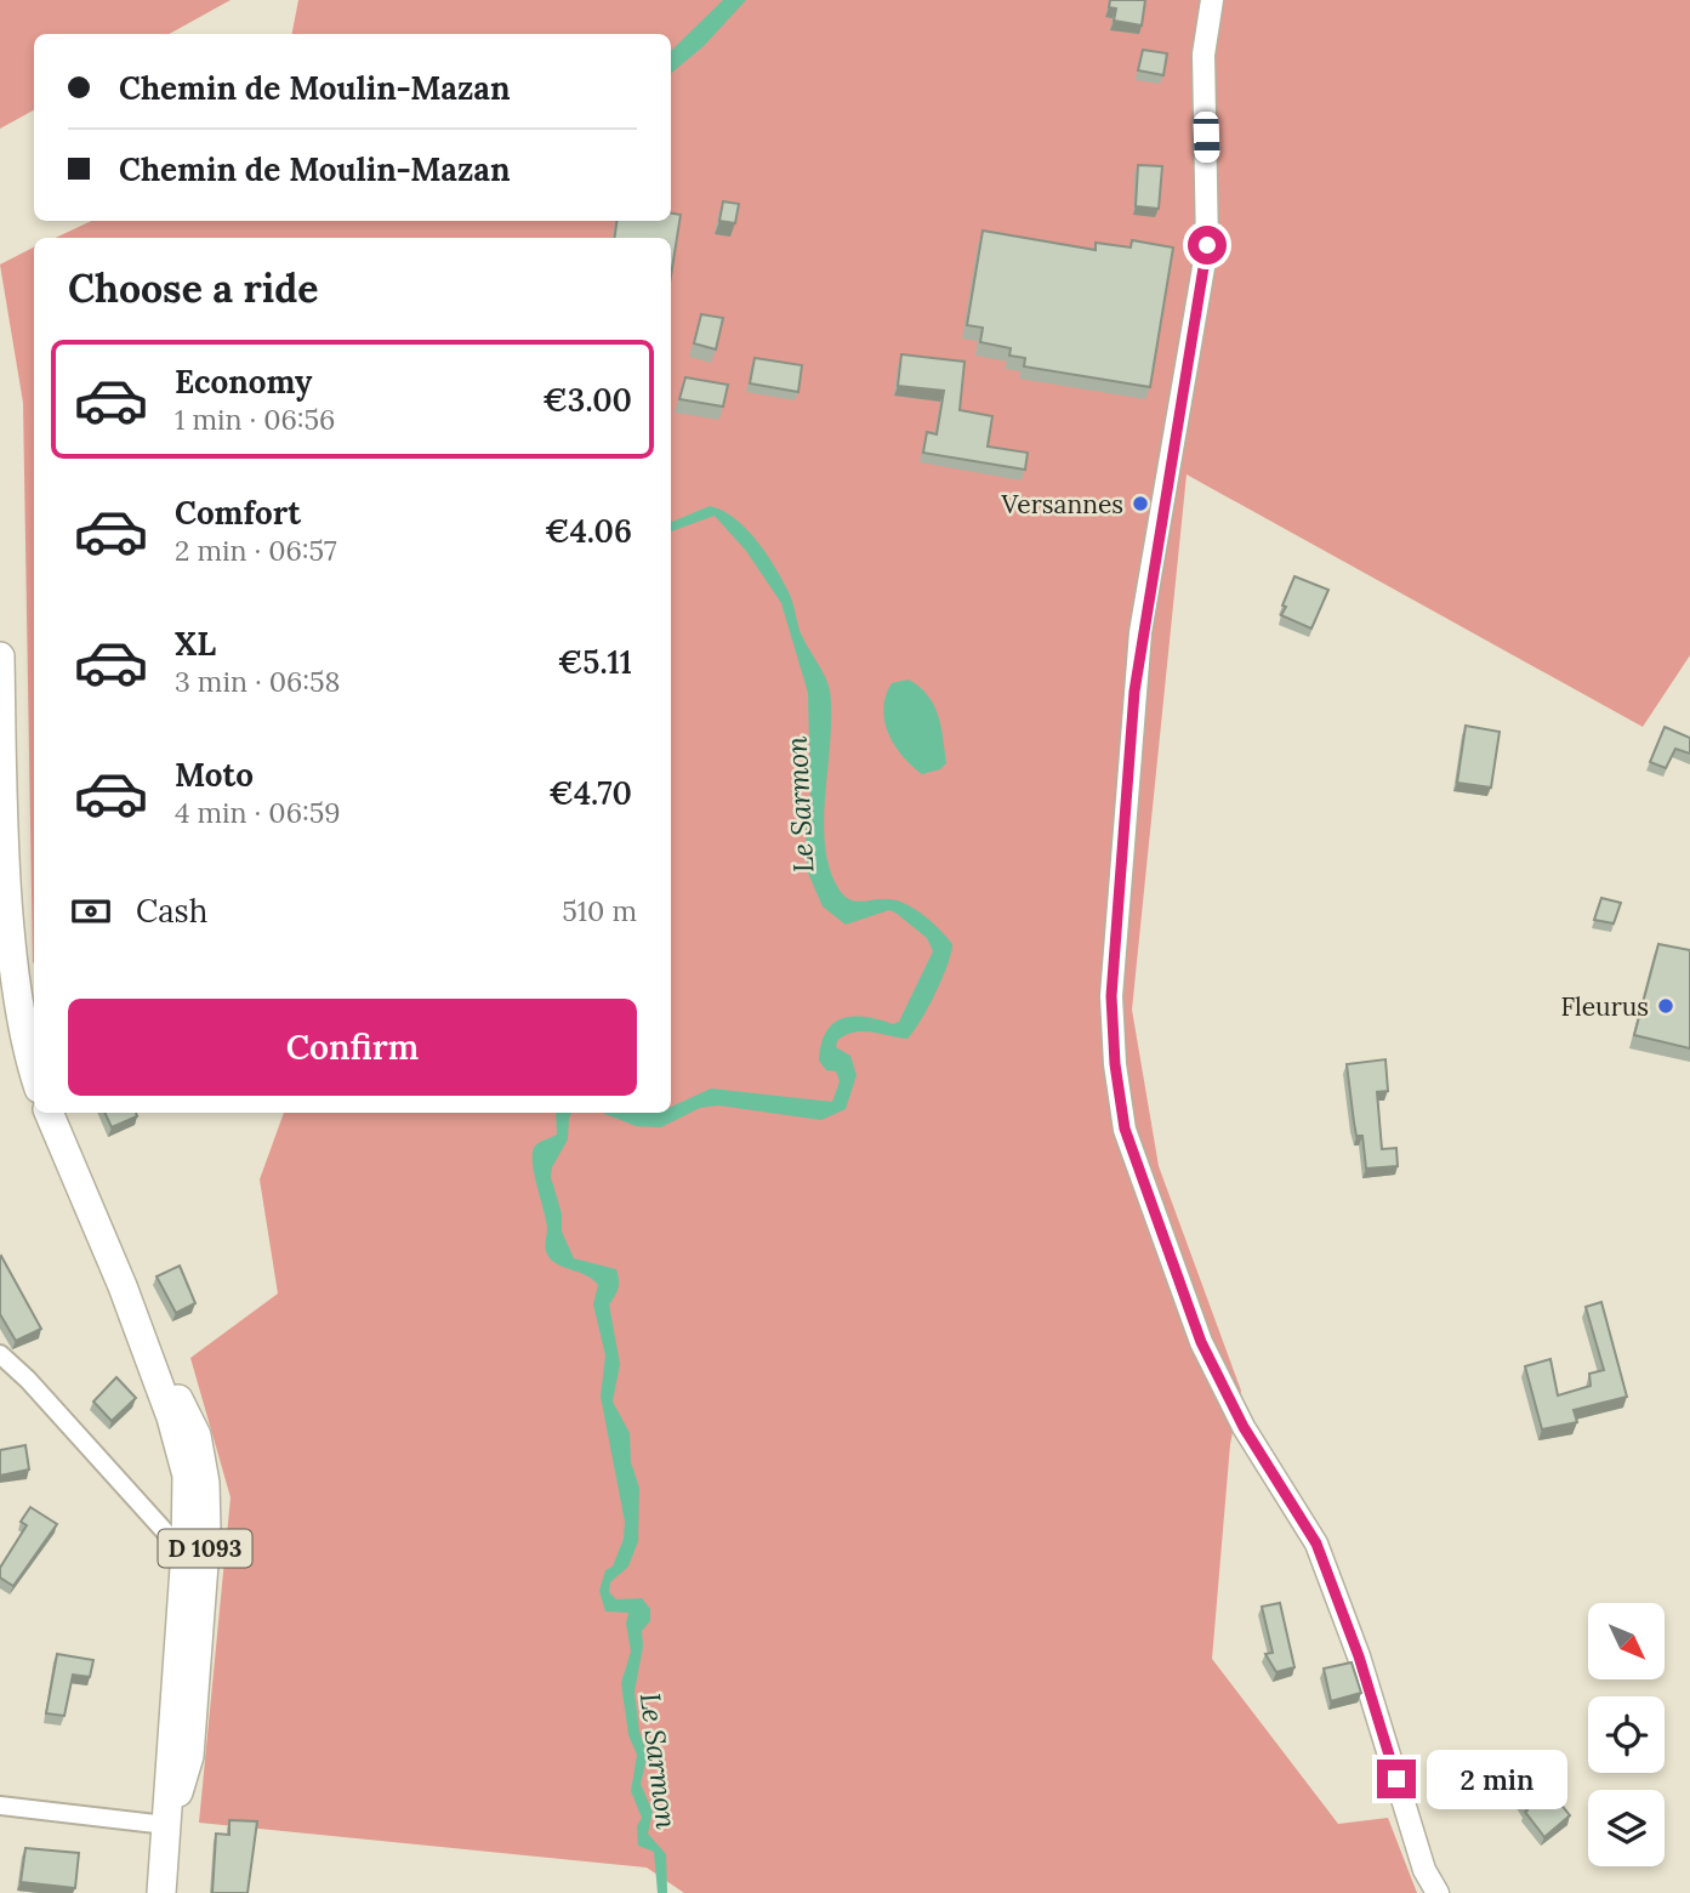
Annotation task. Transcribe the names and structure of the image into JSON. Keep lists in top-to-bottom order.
{
  "streets": {
    "main road": ["D 1093"]
  },
  "water": ["Le Sarmon"],
  "places": ["Versannes", "Fleurus"],
  "north": "bottom right",
  "page": {
    "banner": ["Chemin de Moulin-Mazan", "Chemin de Moulin-Mazan"],
    "heading": "Choose a ride",
    "list": [
      {
        "name": "Economy",
        "note": "1 min · 06:56",
        "value": "€3.00"
      },
      {
        "name": "Comfort",
        "note": "2 min · 06:57",
        "value": "€4.06"
      },
      {
        "name": "XL",
        "note": "3 min · 06:58",
        "value": "€5.11"
      },
      {
        "name": "Moto",
        "note": "4 min · 06:59",
        "value": "€4.70"
      }
    ],
    "pay": ["Cash", "510 m"],
    "buttons": "Confirm",
    "bubble": "2 min"
  }
}
